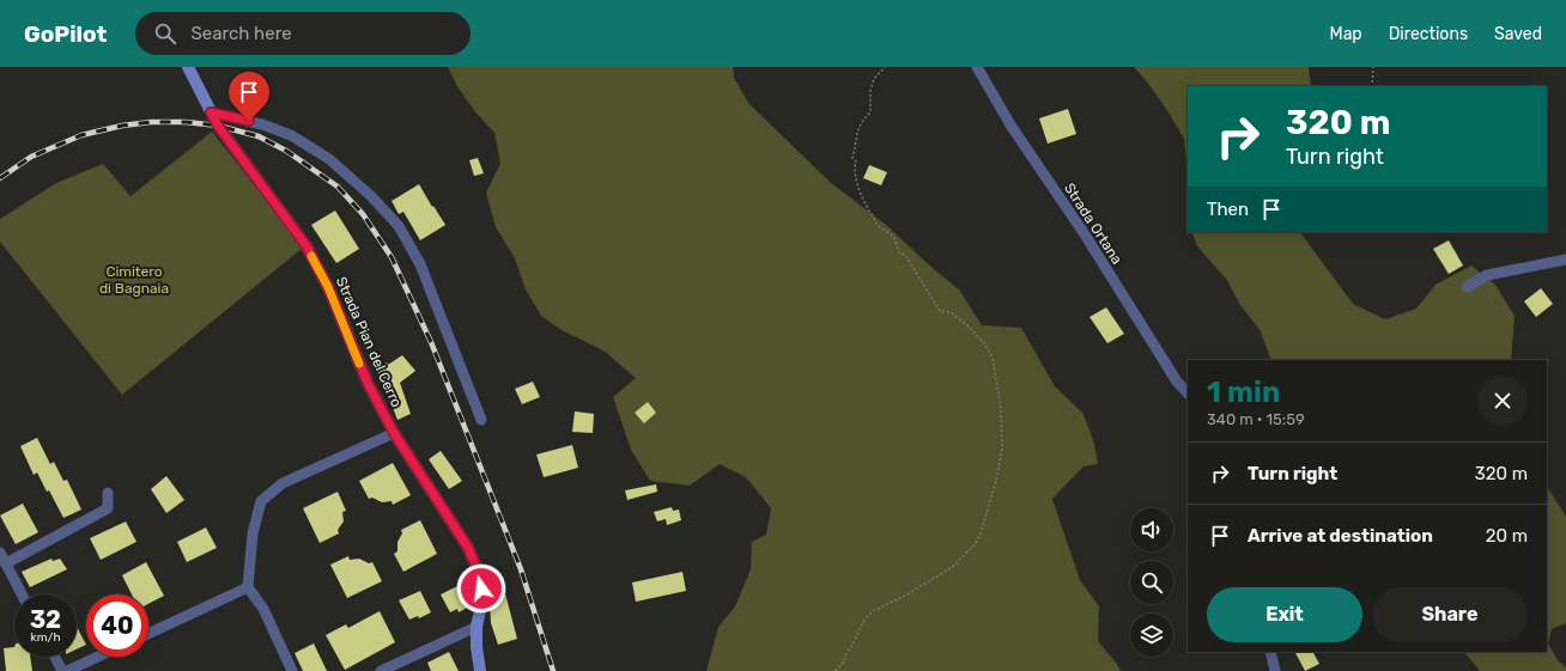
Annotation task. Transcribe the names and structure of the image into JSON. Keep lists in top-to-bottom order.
{
  "streets": {
    "street": ["Strada Ortana", "Strada Pian del Cerro"]
  },
  "parks": ["Cimitero di Bagnaia"],
  "page": {
    "header": "GoPilot",
    "search": "Search here",
    "nav": ["Map", "Directions", "Saved"],
    "turn": ["320 m", "Turn right"],
    "then": "Then",
    "heading": ["1 min", "340 m · 15:59"],
    "list": [
      {
        "name": "Turn right",
        "value": "320 m"
      },
      {
        "name": "Arrive at destination",
        "value": "20 m"
      }
    ],
    "buttons": ["Exit", "Share"],
    "speed": "32 km/h",
    "limit": "40"
  }
}
